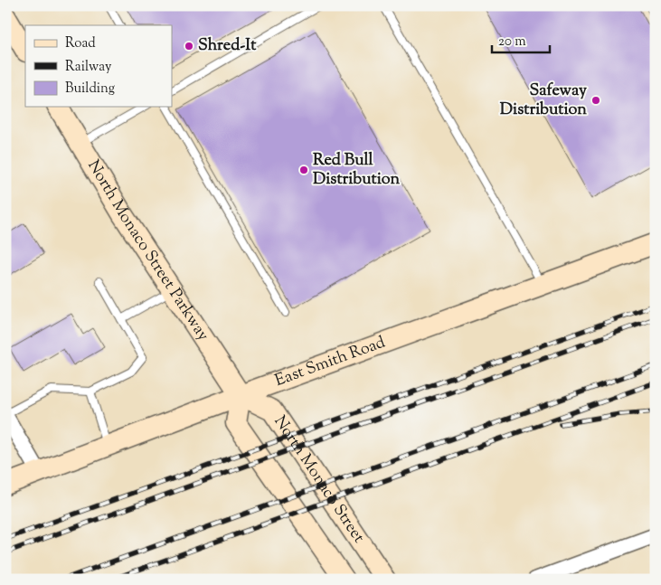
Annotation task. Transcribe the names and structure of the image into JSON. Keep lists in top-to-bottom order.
{
  "streets": {
    "street": ["North Monaco Street Parkway", "East Smith Road", "North Monaco Street"]
  },
  "crossings": [
    ["North Monaco Street Parkway", "East Smith Road"],
    ["North Monaco Street Parkway", "North Monaco Street"],
    ["East Smith Road", "North Monaco Street"]
  ],
  "places": ["Shred-It", "Safeway Distribution", "Red Bull Distribution"],
  "legend": ["Road", "Railway", "Building"],
  "scale_bar": "20 m"
}
